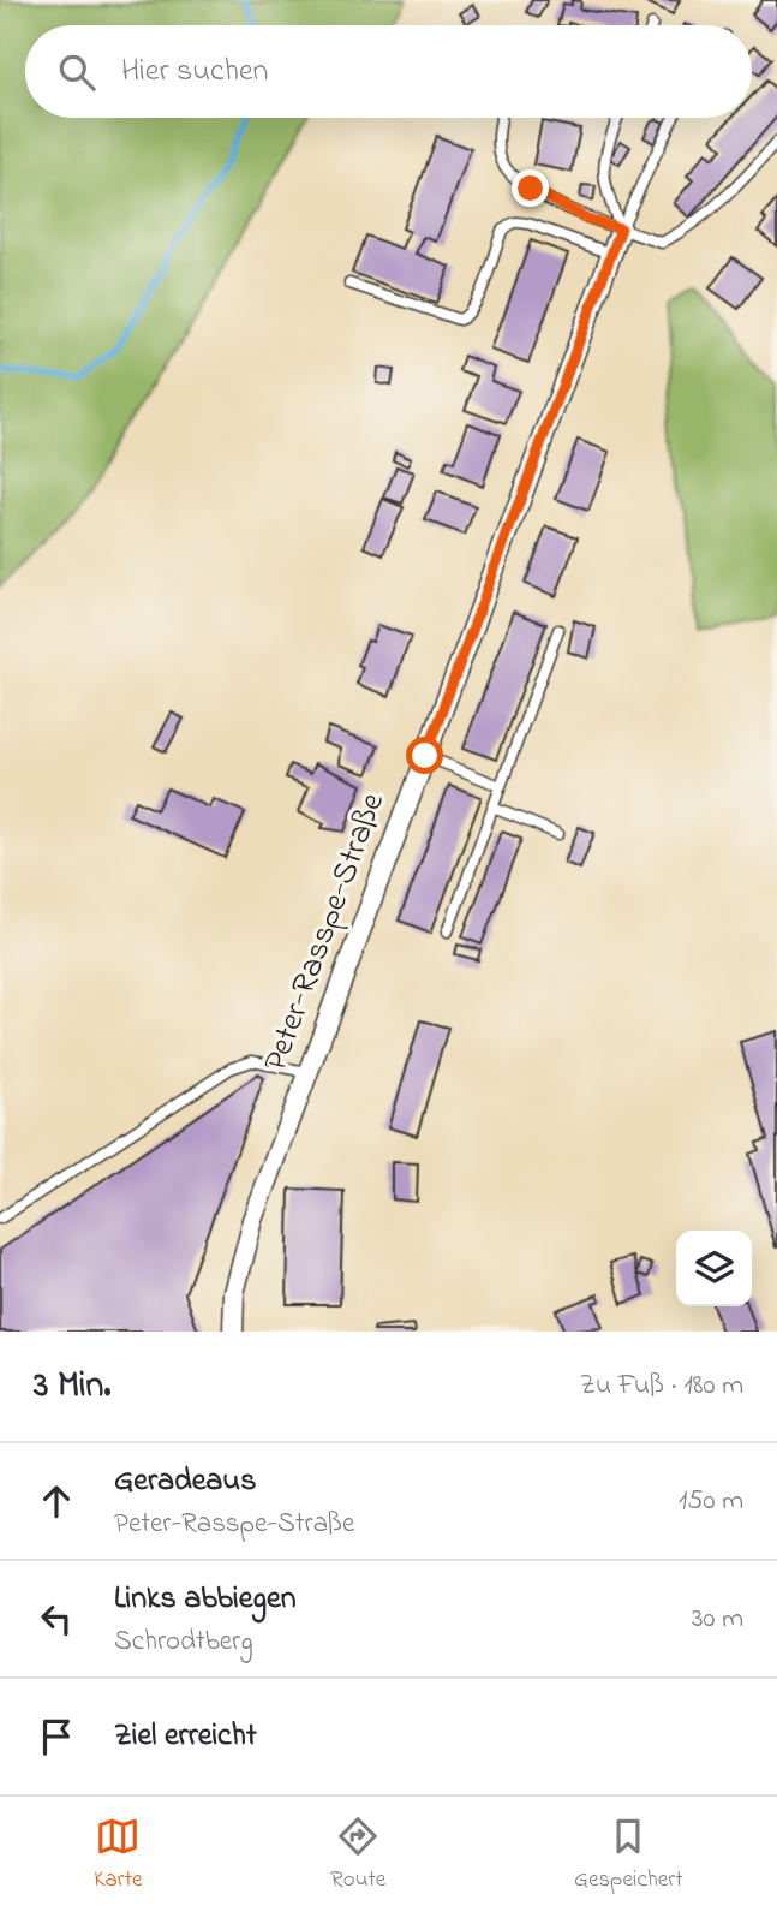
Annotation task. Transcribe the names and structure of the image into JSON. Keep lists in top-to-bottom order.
{
  "streets": {
    "street": ["Peter-Rasspe-Straße"]
  },
  "page": {
    "search": "Hier suchen",
    "heading": ["3 Min.", "Zu Fuß · 180 m"],
    "list": [
      ["Geradeaus", "Peter-Rasspe-Straße", "150 m"],
      ["Links abbiegen", "Schrodtberg", "30 m"],
      "Ziel erreicht"
    ],
    "nav": ["Karte", "Route", "Gespeichert"]
  }
}
